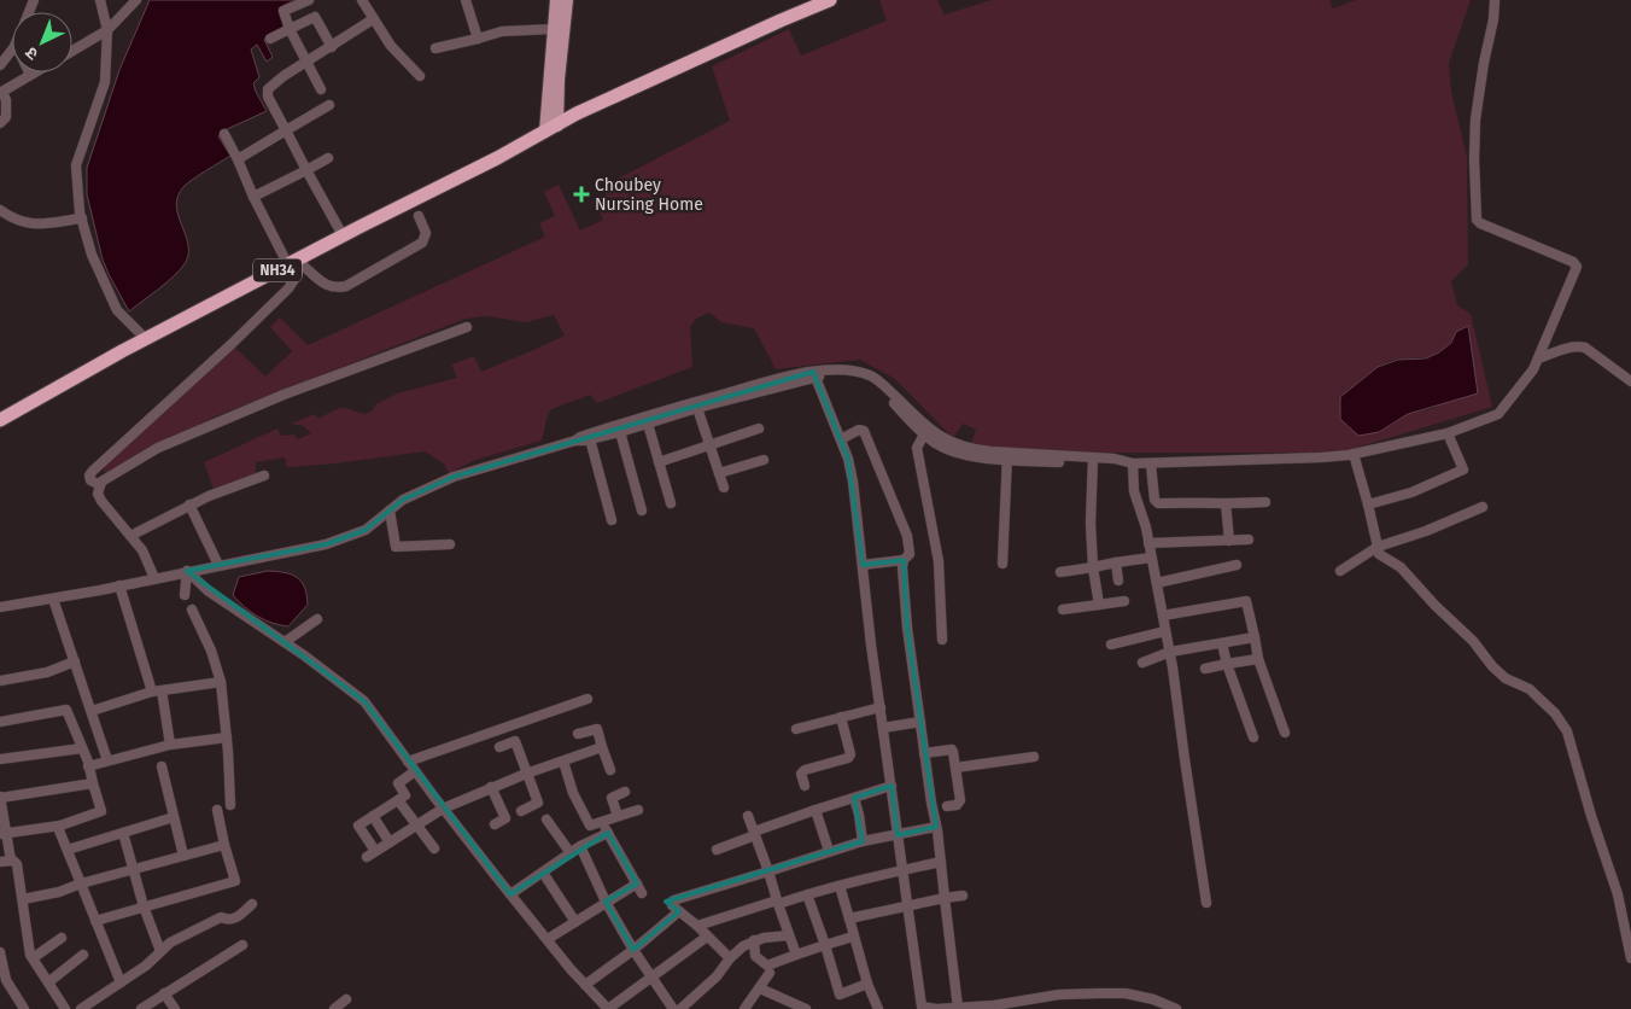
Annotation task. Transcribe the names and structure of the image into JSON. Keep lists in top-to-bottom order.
{
  "streets": {
    "highway": ["NH34"]
  },
  "places": {
    "health": ["Choubey Nursing Home"]
  },
  "north": "bottom left"
}
